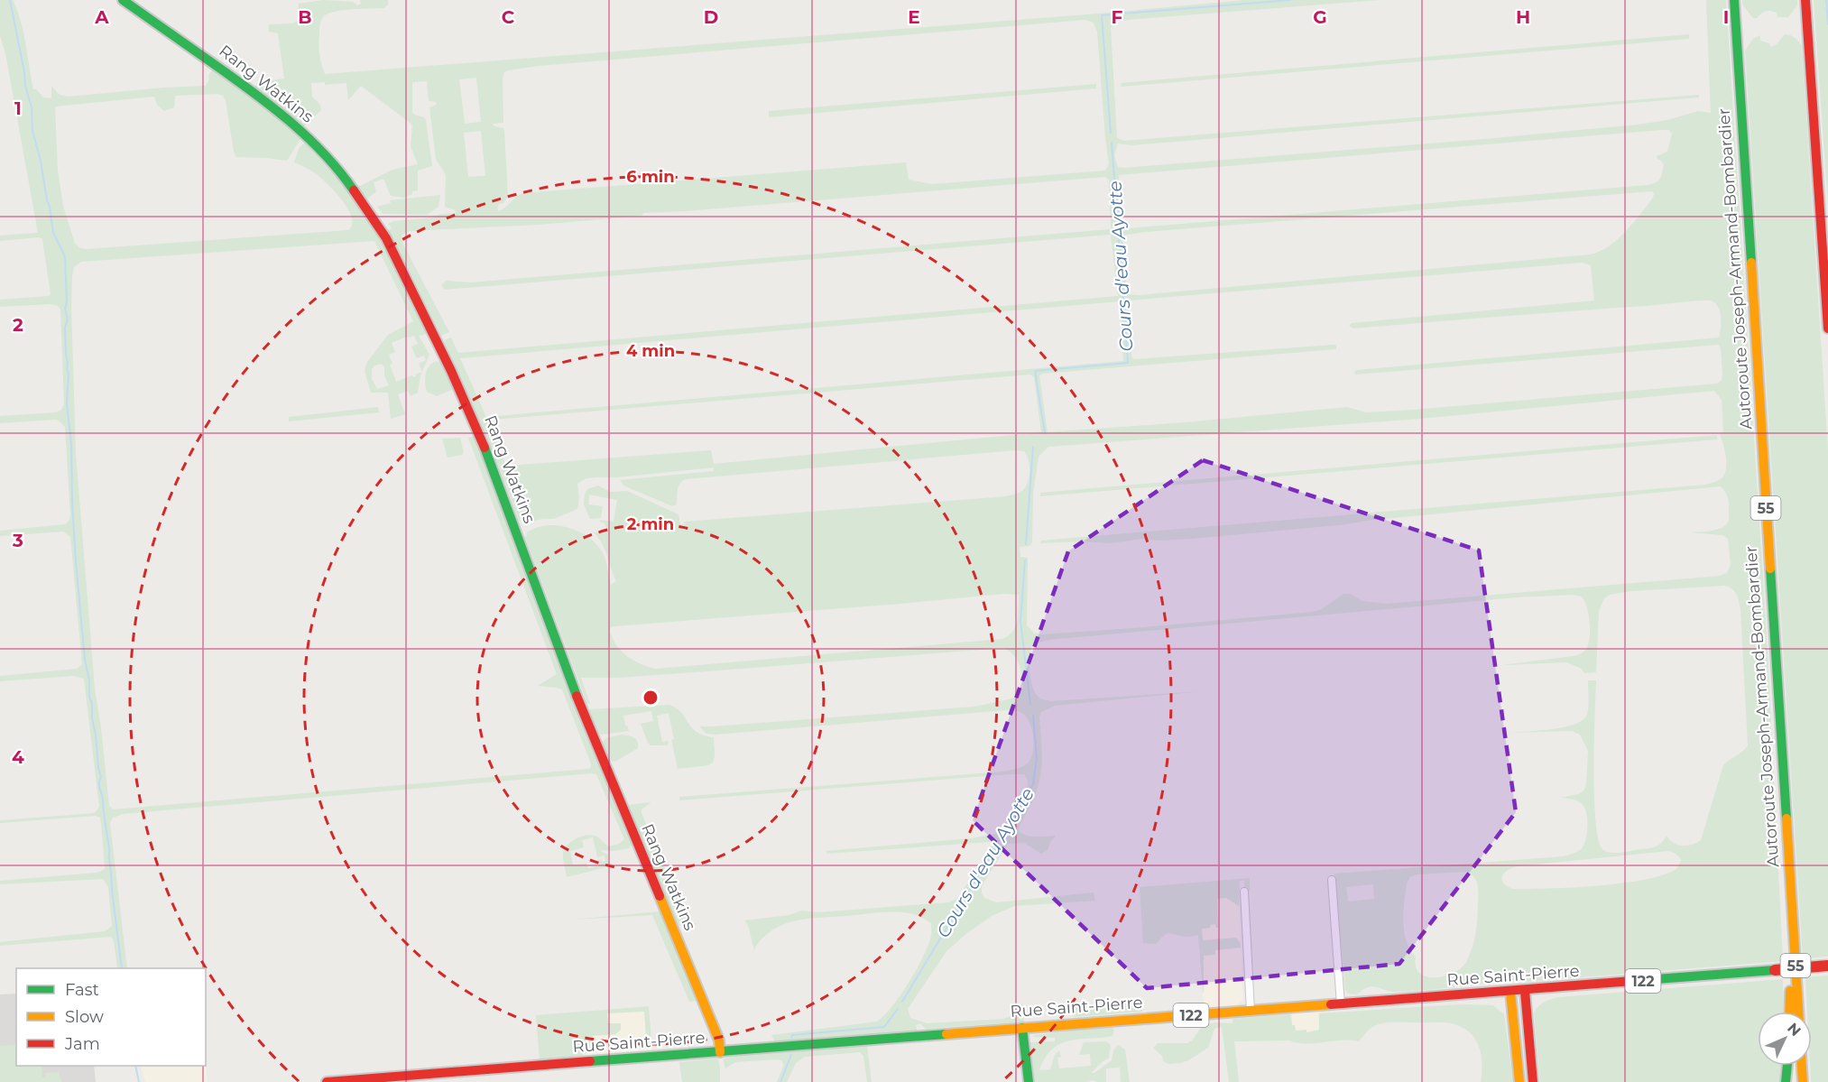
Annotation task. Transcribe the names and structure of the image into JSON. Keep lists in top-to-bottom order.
{
  "streets": {
    "main road": [
      "Rang Watkins",
      "Autoroute Joseph-Armand-Bombardier",
      "55",
      "Rue Saint-Pierre",
      "122"
    ]
  },
  "crossings": [
    ["Rang Watkins", "Rue Saint-Pierre"]
  ],
  "water": ["Cours d'eau Ayotte"],
  "legend": ["Fast", "Slow", "Jam"],
  "north": "top right",
  "grid": {
    "columns": [
      "A",
      "B",
      "C",
      "D",
      "E",
      "F",
      "G",
      "H",
      "I"
    ],
    "rows": [
      "1",
      "2",
      "3",
      "4"
    ]
  },
  "rings": ["6 min", "4 min", "2 min"]
}
